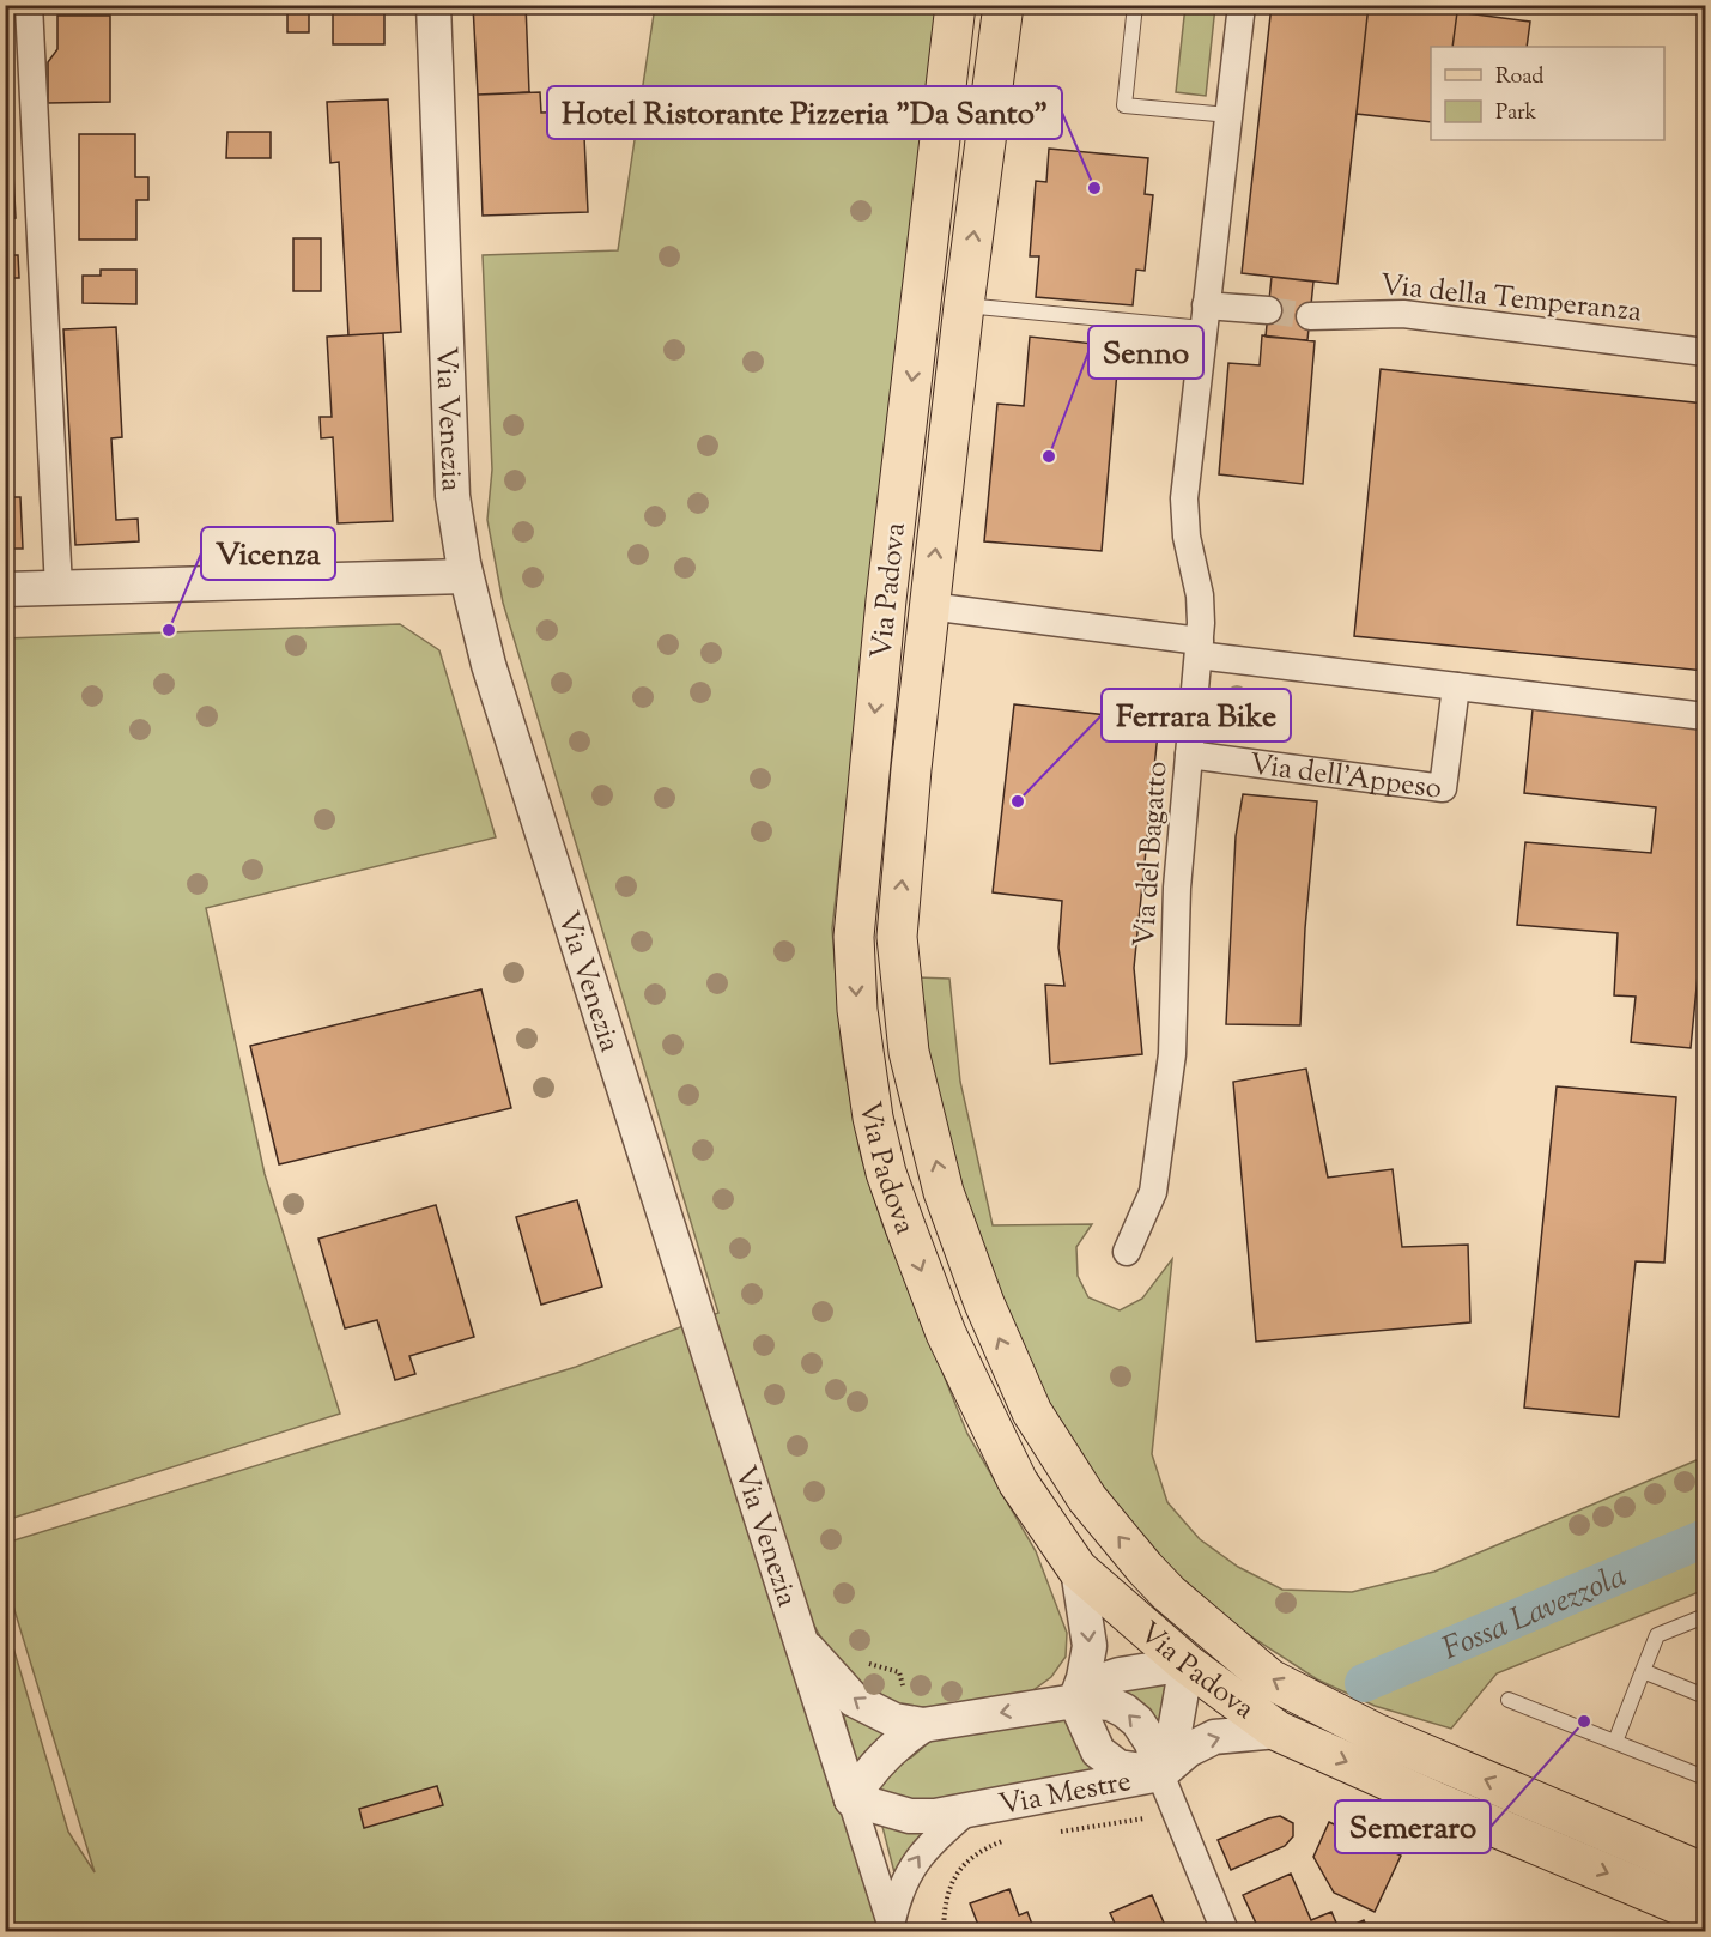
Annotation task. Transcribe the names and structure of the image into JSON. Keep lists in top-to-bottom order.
{
  "streets": {
    "main road": ["Via Padova", "Via Mestre"],
    "street": [
      "Via della Temperanza",
      "Via Venezia",
      "Via dell'Appeso",
      "Via del Bagatto"
    ]
  },
  "crossings": [
    ["Via Venezia", "Via Mestre"],
    ["Via Padova", "Via Mestre"],
    ["Via dell'Appeso", "Via del Bagatto"]
  ],
  "water": ["Fossa Lavezzola"],
  "places": [
    "Hotel Ristorante Pizzeria \"Da Santo\"",
    "Senno",
    "Vicenza",
    "Ferrara Bike",
    "Semeraro"
  ],
  "legend": ["Road", "Park"]
}
